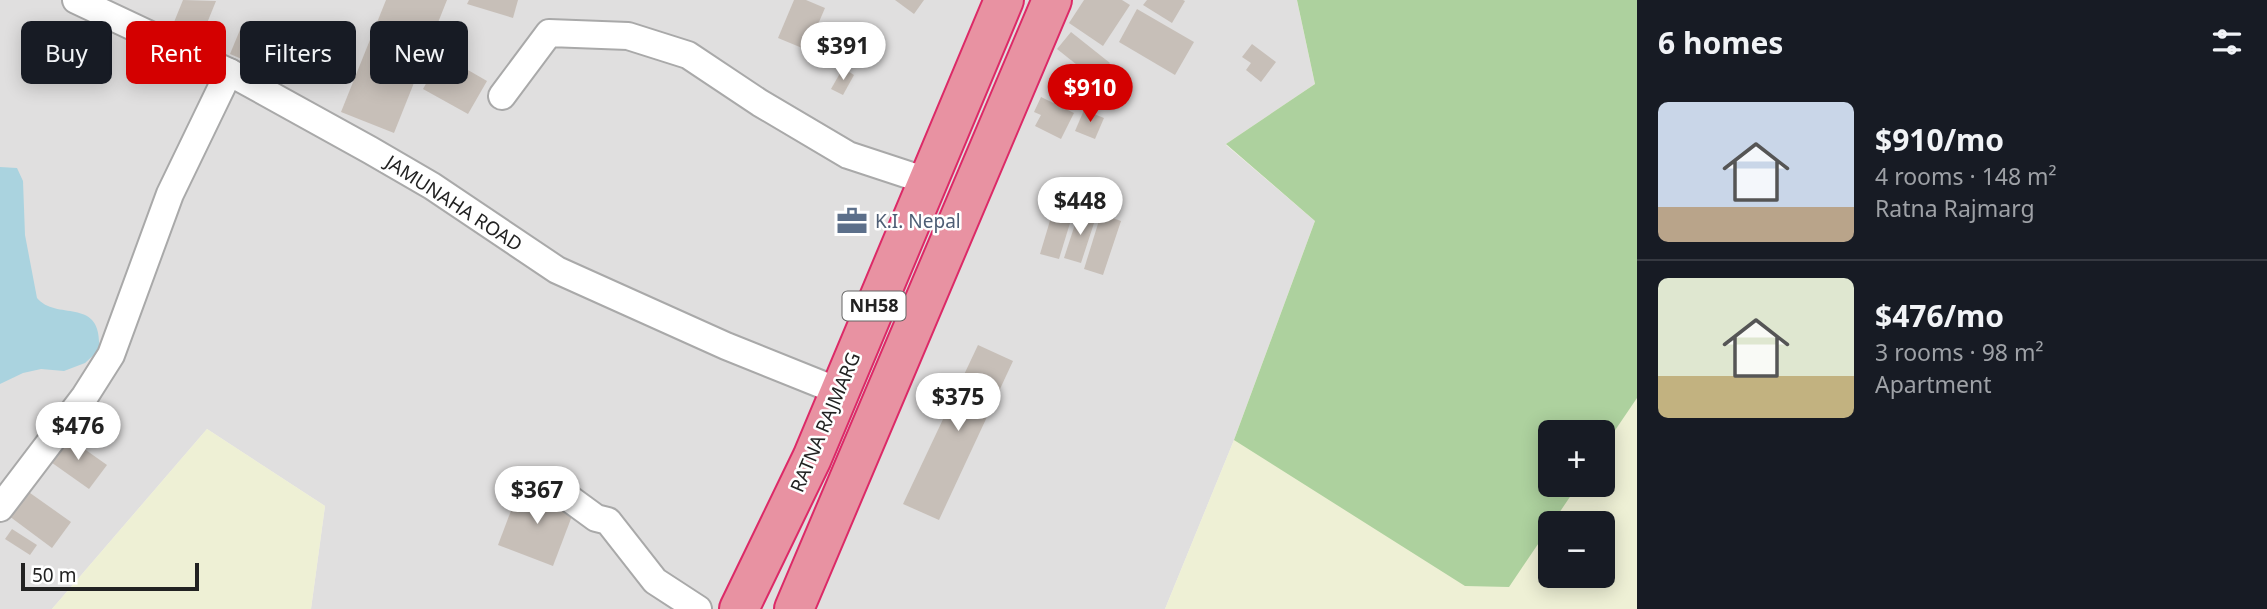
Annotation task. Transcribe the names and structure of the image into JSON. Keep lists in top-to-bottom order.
{
  "streets": {
    "highway": ["NH58", "RATNA RAJMARG"],
    "street": ["JAMUNAHA ROAD"]
  },
  "crossings": [
    ["JAMUNAHA ROAD", "RATNA RAJMARG"]
  ],
  "places": {
    "office": ["K.I. Nepal"]
  },
  "scale_bar": "50 m",
  "page": {
    "heading": "6 homes",
    "chip": [
      "Buy",
      "Rent",
      "Filters",
      "New"
    ],
    "price": [
      "$391",
      "$910",
      "$448",
      "$375",
      "$476",
      "$367"
    ],
    "list": [
      {
        "name": "$910/mo",
        "note": "4 rooms · 148 m² · Ratna Rajmarg"
      },
      {
        "name": "$476/mo",
        "note": "3 rooms · 98 m² · Apartment"
      }
    ],
    "map_buttons": ["+", "−"],
    "scale": "50 m"
  }
}
